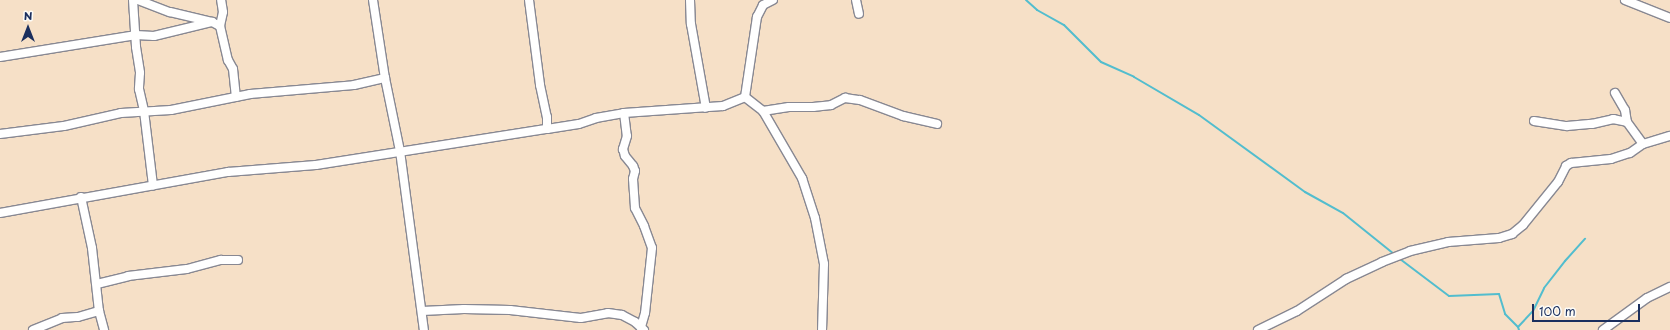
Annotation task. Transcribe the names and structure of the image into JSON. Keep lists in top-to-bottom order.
{
  "scale_bar": "100 m",
  "north": "top"
}
